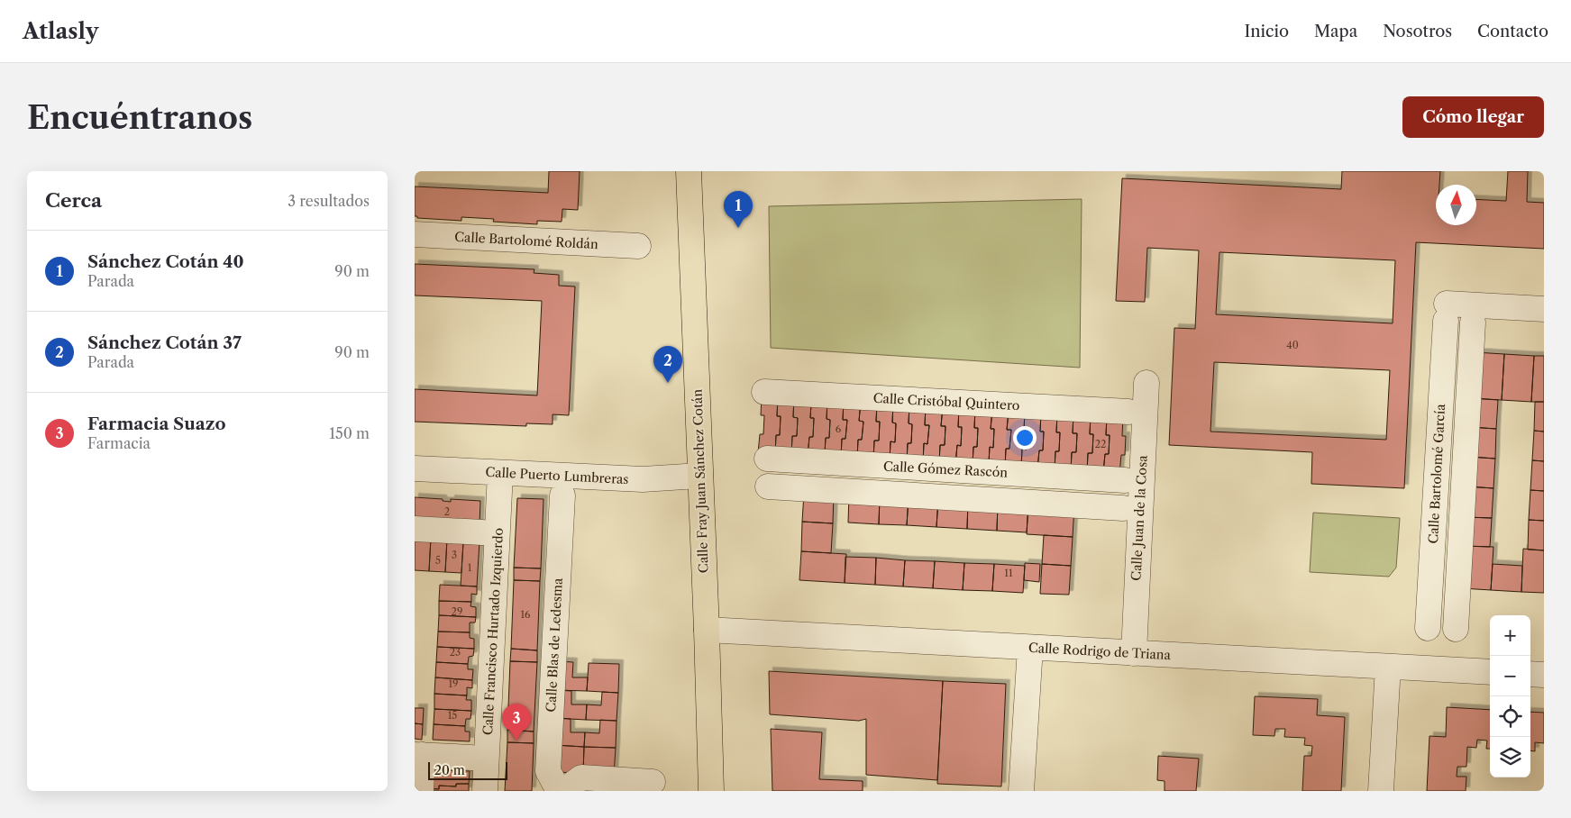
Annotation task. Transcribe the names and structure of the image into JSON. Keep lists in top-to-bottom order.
{
  "streets": {
    "main road": ["Calle Fray Juan Sánchez Cotán"],
    "street": [
      "Calle Bartolomé Roldán",
      "Calle Cristóbal Quintero",
      "Calle Gómez Rascón",
      "Calle Bartolomé García",
      "Calle Puerto Lumbreras",
      "Calle Juan de la Cosa",
      "Calle Francisco Hurtado Izquierdo",
      "Calle Blas de Ledesma",
      "Calle Rodrigo de Triana"
    ]
  },
  "crossings": [
    ["Calle Puerto Lumbreras", "Calle Fray Juan Sánchez Cotán"],
    ["Calle Puerto Lumbreras", "Calle Francisco Hurtado Izquierdo"],
    ["Calle Fray Juan Sánchez Cotán", "Calle Rodrigo de Triana"],
    ["Calle Juan de la Cosa", "Calle Rodrigo de Triana"]
  ],
  "house_numbers": [
    "40",
    "6",
    "22",
    "2",
    "3",
    "5",
    "1",
    "11",
    "29",
    "16",
    "23",
    "19",
    "15"
  ],
  "scale_bar": "20 m",
  "north": "top",
  "page": {
    "header": "Atlasly",
    "nav": [
      "Inicio",
      "Mapa",
      "Nosotros",
      "Contacto"
    ],
    "buttons": "Cómo llegar",
    "title": "Encuéntranos",
    "heading": ["Cerca", "3 resultados"],
    "pins": ["1", "2", "3"],
    "list": [
      {
        "mark": "1",
        "name": "Sánchez Cotán 40",
        "note": "Parada",
        "value": "90 m"
      },
      {
        "mark": "2",
        "name": "Sánchez Cotán 37",
        "note": "Parada",
        "value": "90 m"
      },
      {
        "mark": "3",
        "name": "Farmacia Suazo",
        "note": "Farmacia",
        "value": "150 m"
      }
    ],
    "map_buttons": ["+", "−"],
    "scale": "20 m"
  }
}
